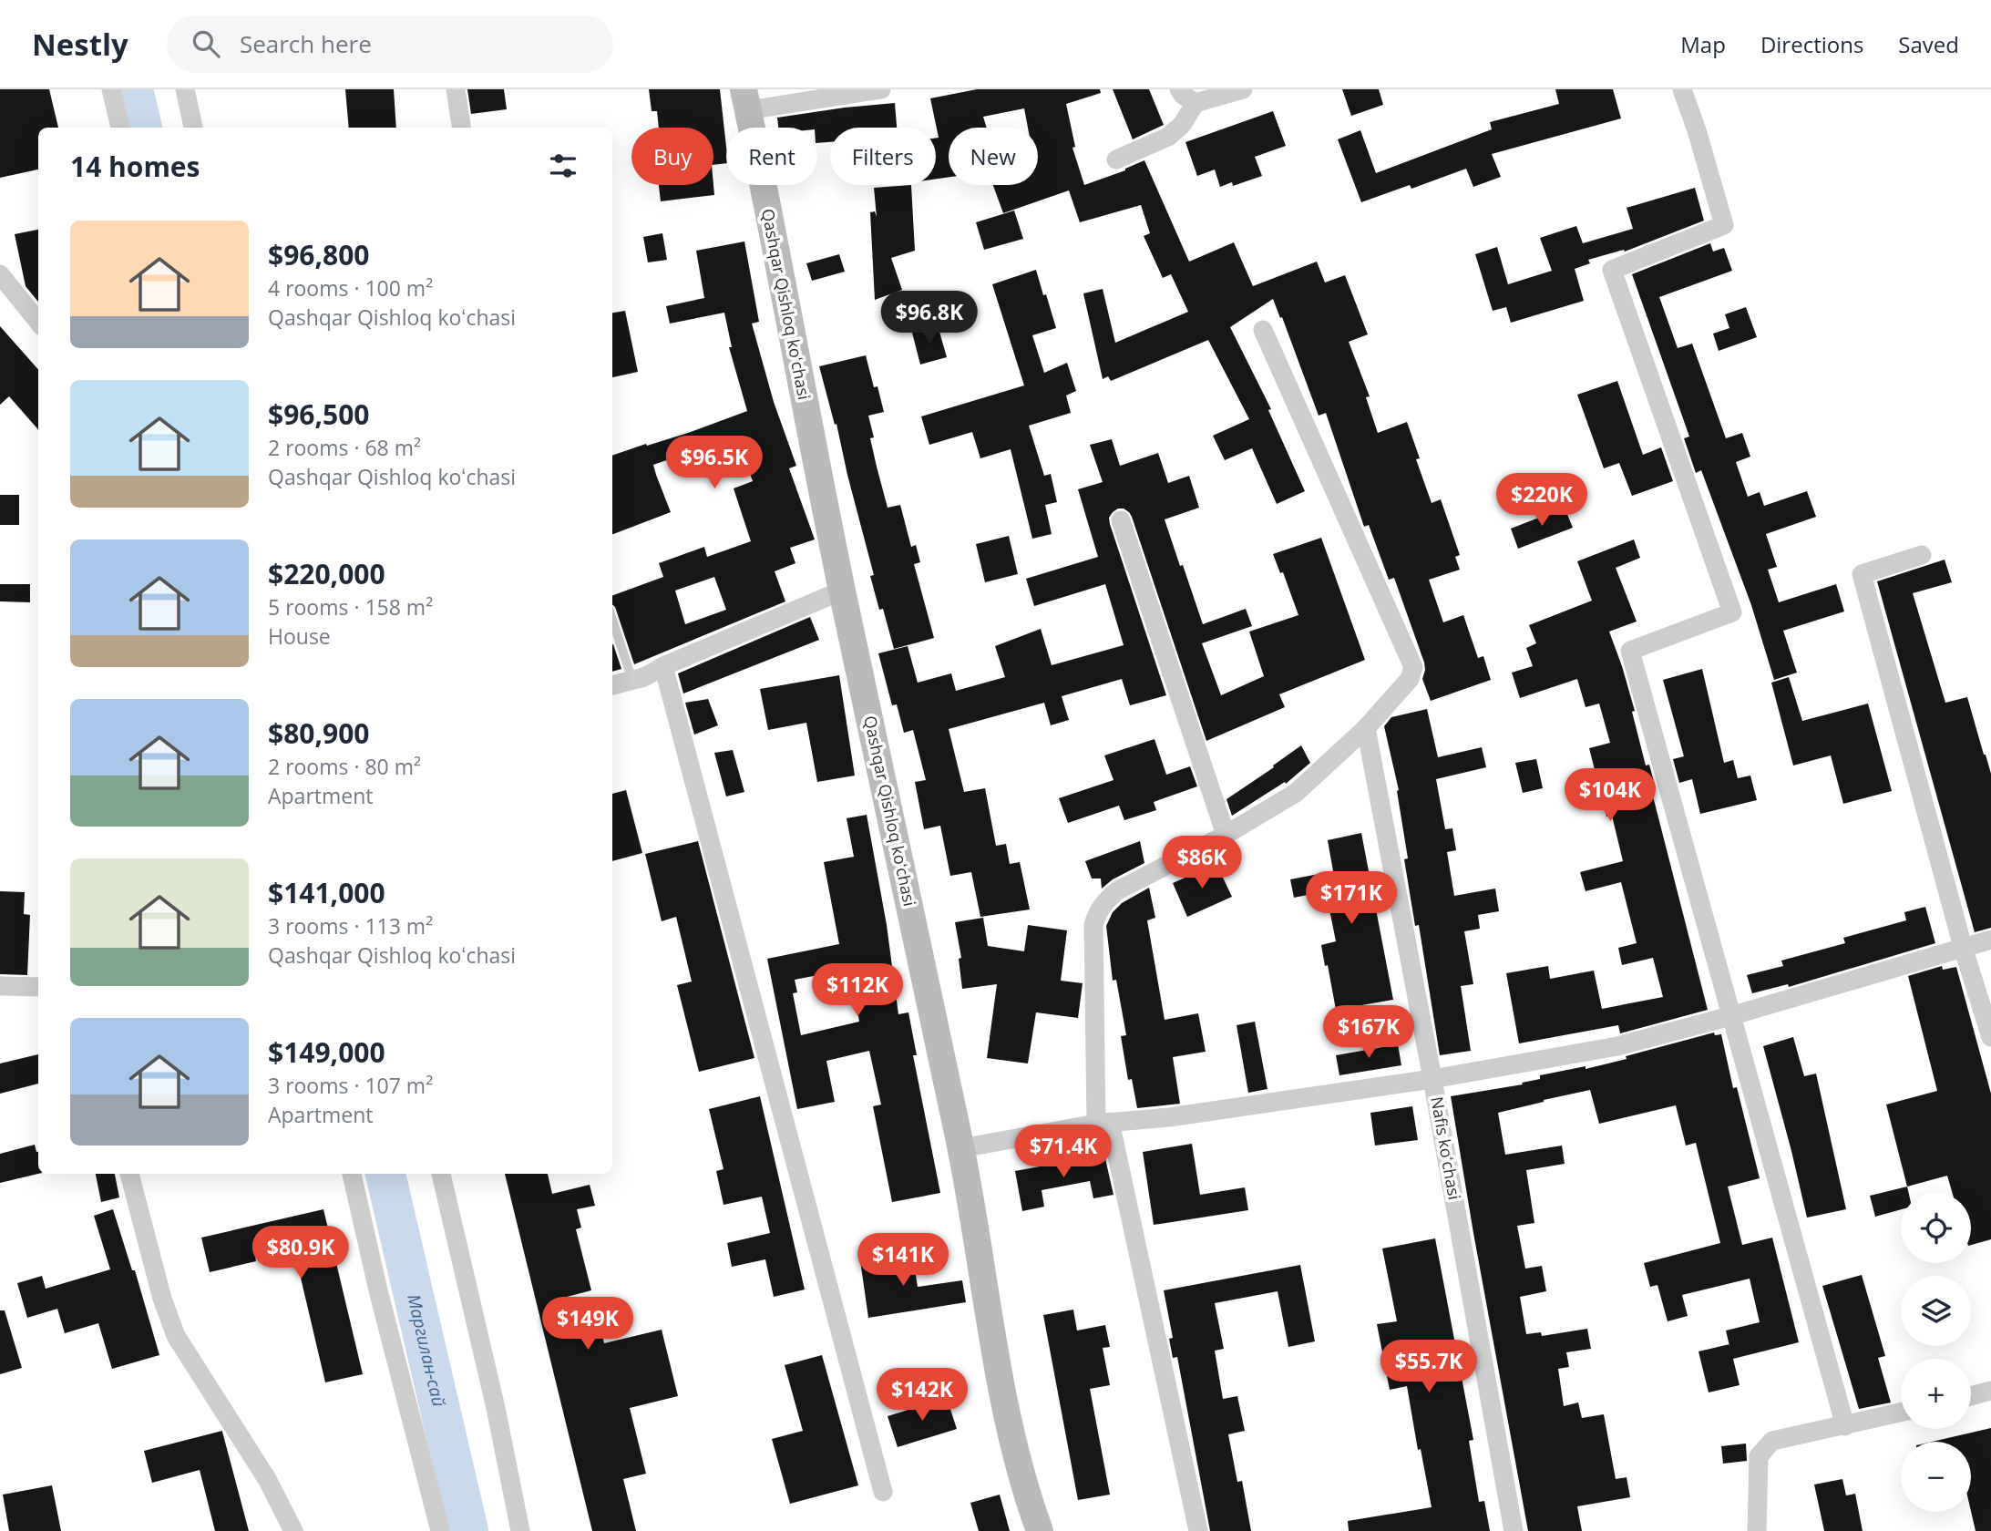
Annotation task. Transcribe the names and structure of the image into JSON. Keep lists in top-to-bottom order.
{
  "streets": {
    "main road": ["Qashqar Qishloq koʻchasi"],
    "street": ["Nafis koʻchasi"]
  },
  "water": ["Маргилан-сай"],
  "page": {
    "header": "Nestly",
    "search": "Search here",
    "nav": ["Map", "Directions", "Saved"],
    "chip": [
      "Buy",
      "Rent",
      "Filters",
      "New"
    ],
    "heading": "14 homes",
    "list": [
      {
        "name": "$96,800",
        "note": "4 rooms · 100 m² · Qashqar Qishloq koʻchasi"
      },
      {
        "name": "$96,500",
        "note": "2 rooms · 68 m² · Qashqar Qishloq koʻchasi"
      },
      {
        "name": "$220,000",
        "note": "5 rooms · 158 m² · House"
      },
      {
        "name": "$80,900",
        "note": "2 rooms · 80 m² · Apartment"
      },
      {
        "name": "$141,000",
        "note": "3 rooms · 113 m² · Qashqar Qishloq koʻchasi"
      },
      {
        "name": "$149,000",
        "note": "3 rooms · 107 m² · Apartment"
      }
    ],
    "price": [
      "$96.8K",
      "$96.5K",
      "$220K",
      "$104K",
      "$86K",
      "$171K",
      "$112K",
      "$167K",
      "$71.4K",
      "$80.9K",
      "$141K",
      "$149K",
      "$55.7K",
      "$142K"
    ],
    "map_buttons": ["+", "−"]
  }
}
